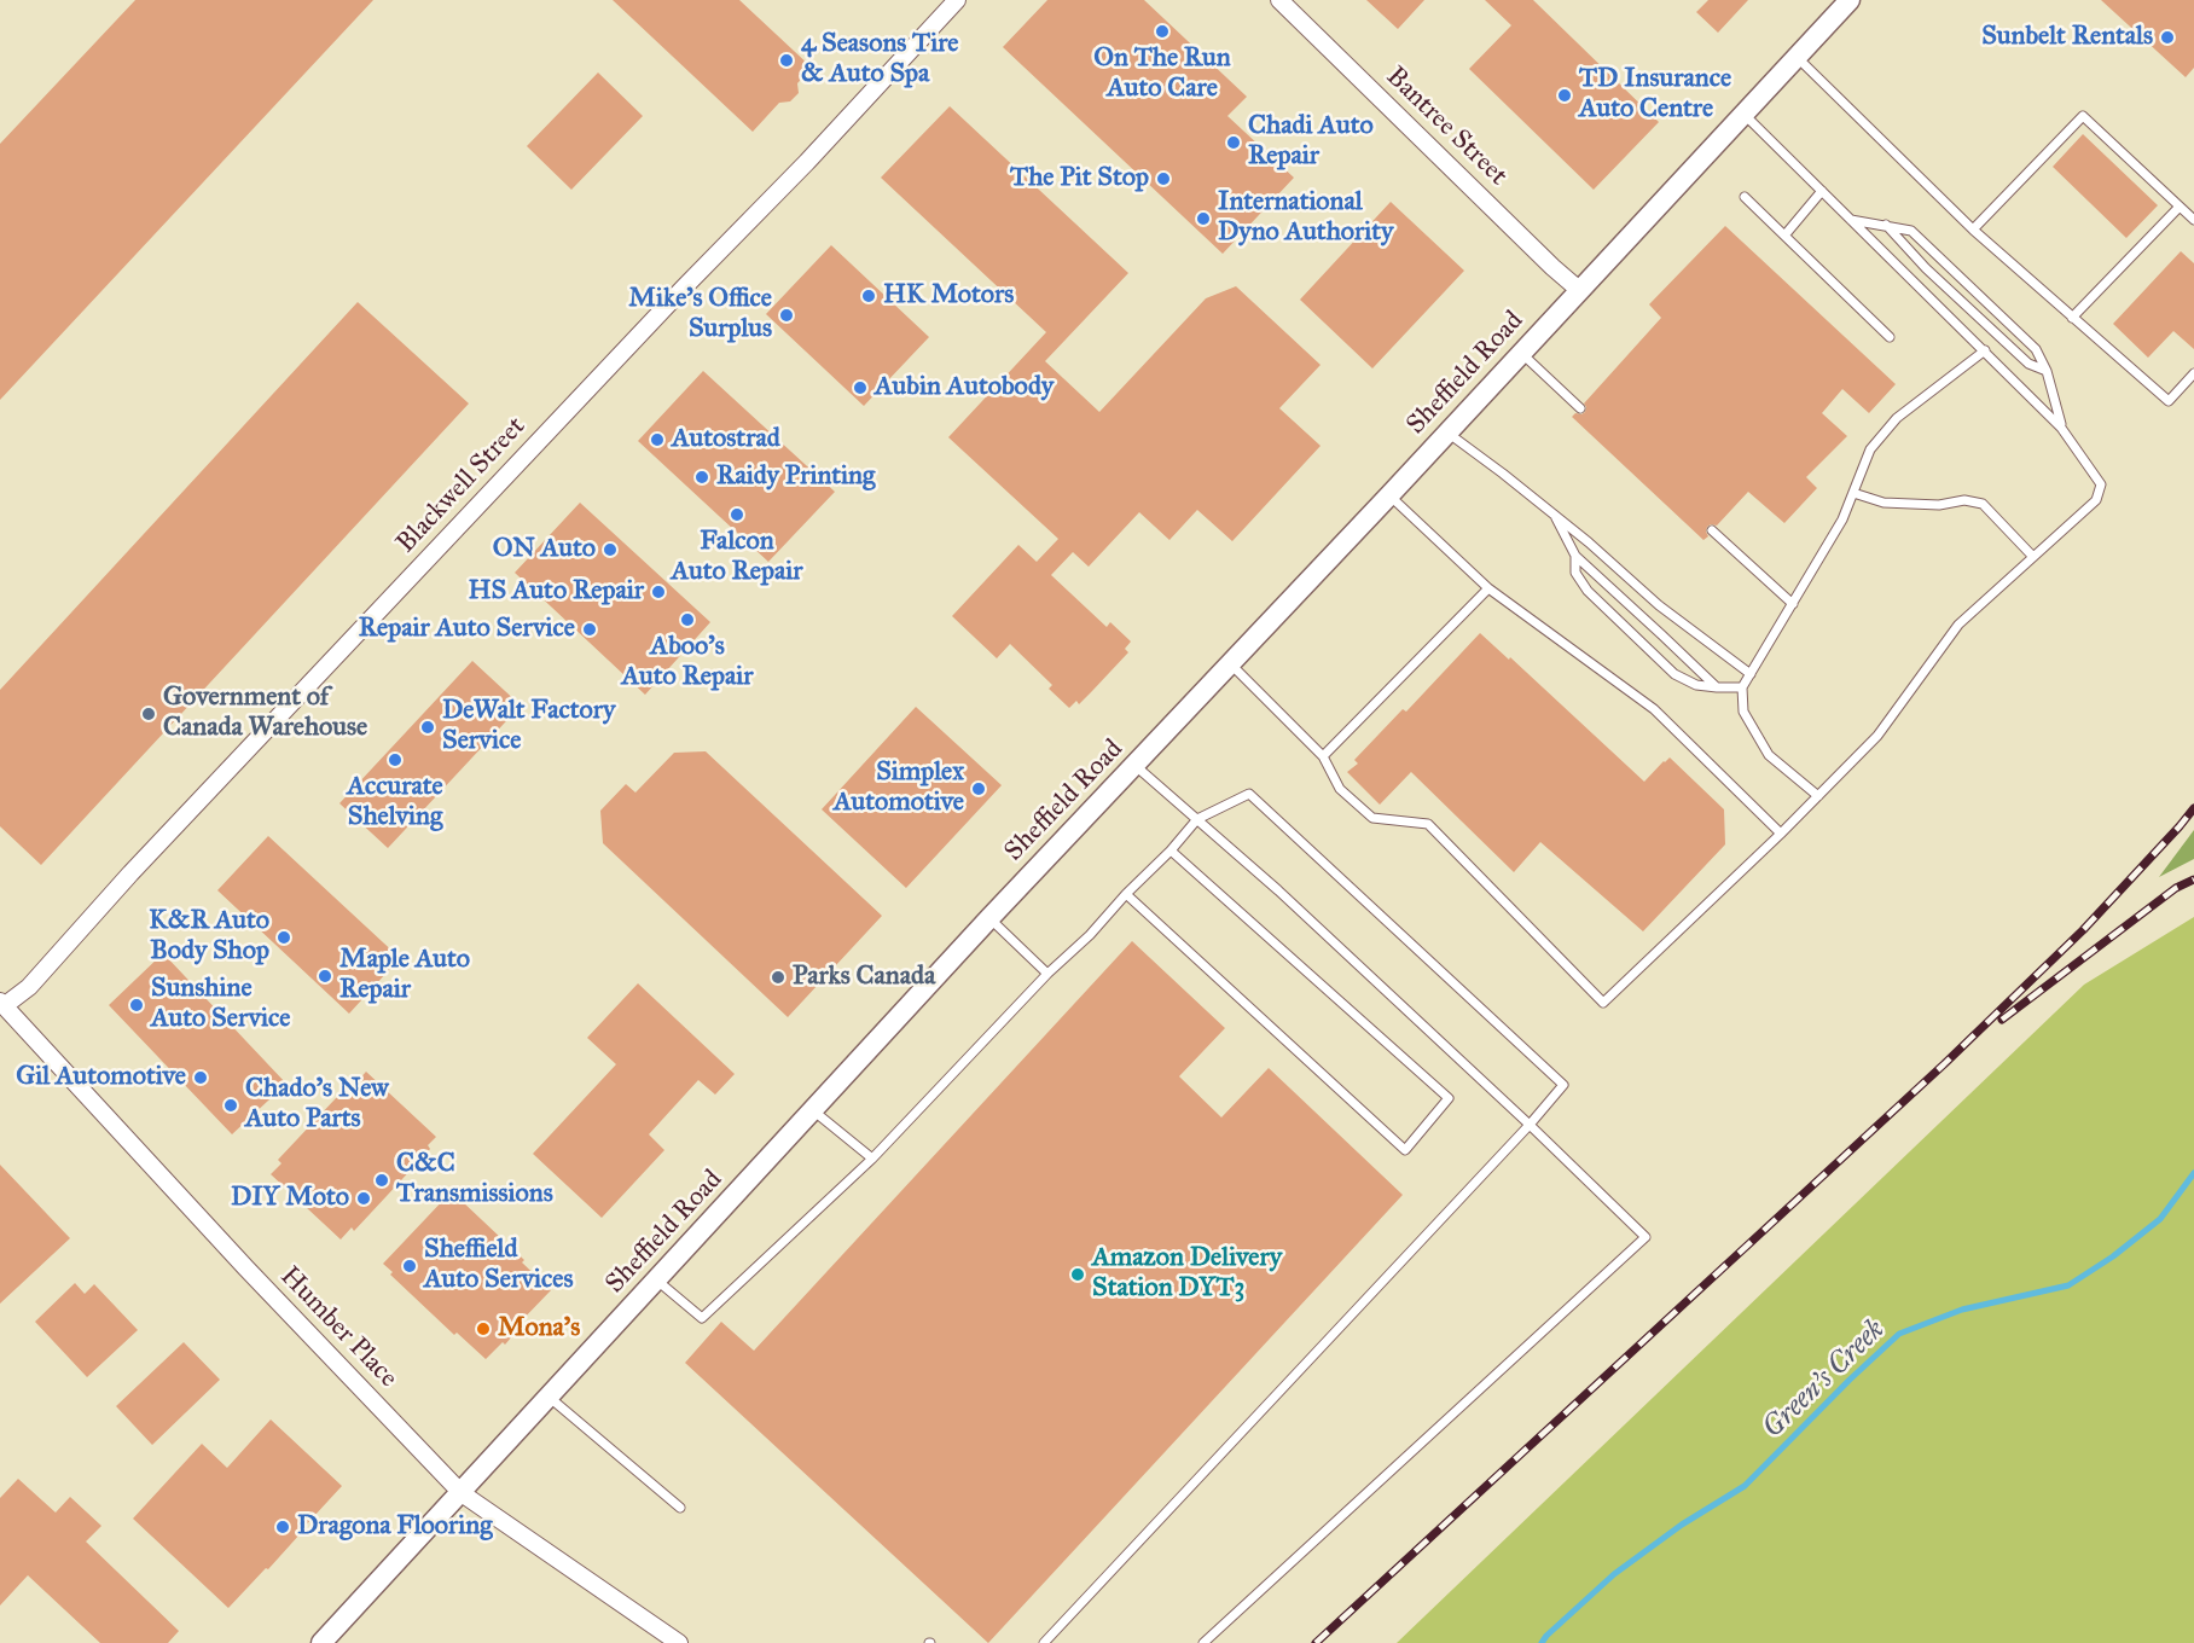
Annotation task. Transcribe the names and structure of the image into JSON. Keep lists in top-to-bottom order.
{
  "streets": {
    "street": [
      "Bantree Street",
      "Sheffield Road",
      "Blackwell Street",
      "Humber Place"
    ]
  },
  "crossings": [
    ["Bantree Street", "Sheffield Road"],
    ["Sheffield Road", "Humber Place"],
    ["Blackwell Street", "Humber Place"]
  ],
  "water": ["Green's Creek"],
  "places": [
    "On The Run Auto Care",
    "Sunbelt Rentals",
    "4 Seasons Tire & Auto Spa",
    "TD Insurance Auto Centre",
    "Chadi Auto Repair",
    "The Pit Stop",
    "International Dyno Authority",
    "HK Motors",
    "Mike's Office Surplus",
    "Aubin Autobody",
    "Autostrad",
    "Raidy Printing",
    "Falcon Auto Repair",
    "ON Auto",
    "HS Auto Repair",
    "Aboo's Auto Repair",
    "Repair Auto Service",
    "Government of Canada Warehouse",
    "DeWalt Factory Service",
    "Accurate Shelving",
    "Simplex Automotive",
    "K&R Auto Body Shop",
    "Maple Auto Repair",
    "Parks Canada",
    "Sunshine Auto Service",
    "Gil Automotive",
    "Chado's New Auto Parts",
    "C&C Transmissions",
    "DIY Moto",
    "Sheffield Auto Services",
    "Amazon Delivery Station DYT3",
    "Mona's",
    "Dragona Flooring"
  ]
}
